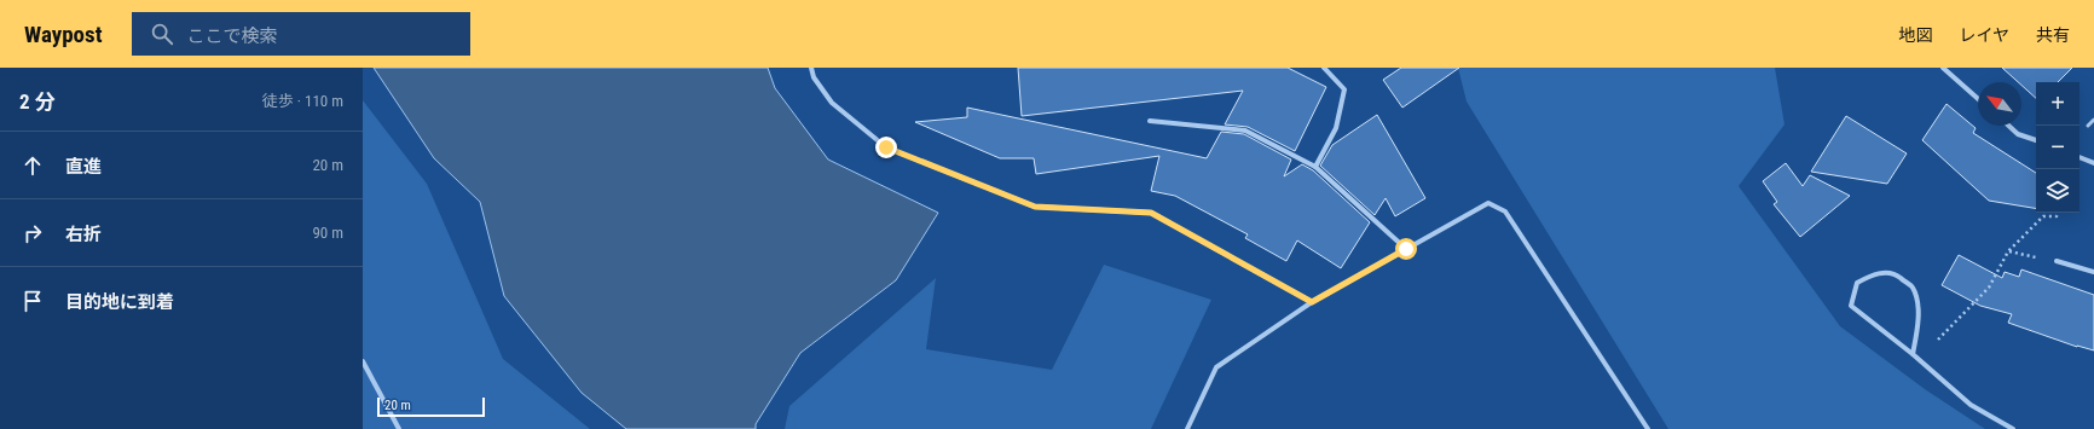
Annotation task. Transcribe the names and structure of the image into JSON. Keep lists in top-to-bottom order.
{
  "scale_bar": "20 m",
  "north": "top left",
  "page": {
    "header": "Waypost",
    "search": "ここで検索",
    "nav": ["地図", "レイヤ", "共有"],
    "heading": ["2 分", "徒歩 · 110 m"],
    "map_buttons": ["+", "−"],
    "list": [
      ["直進", "20 m"],
      ["右折", "90 m"],
      "目的地に到着"
    ],
    "scale": "20 m"
  }
}
